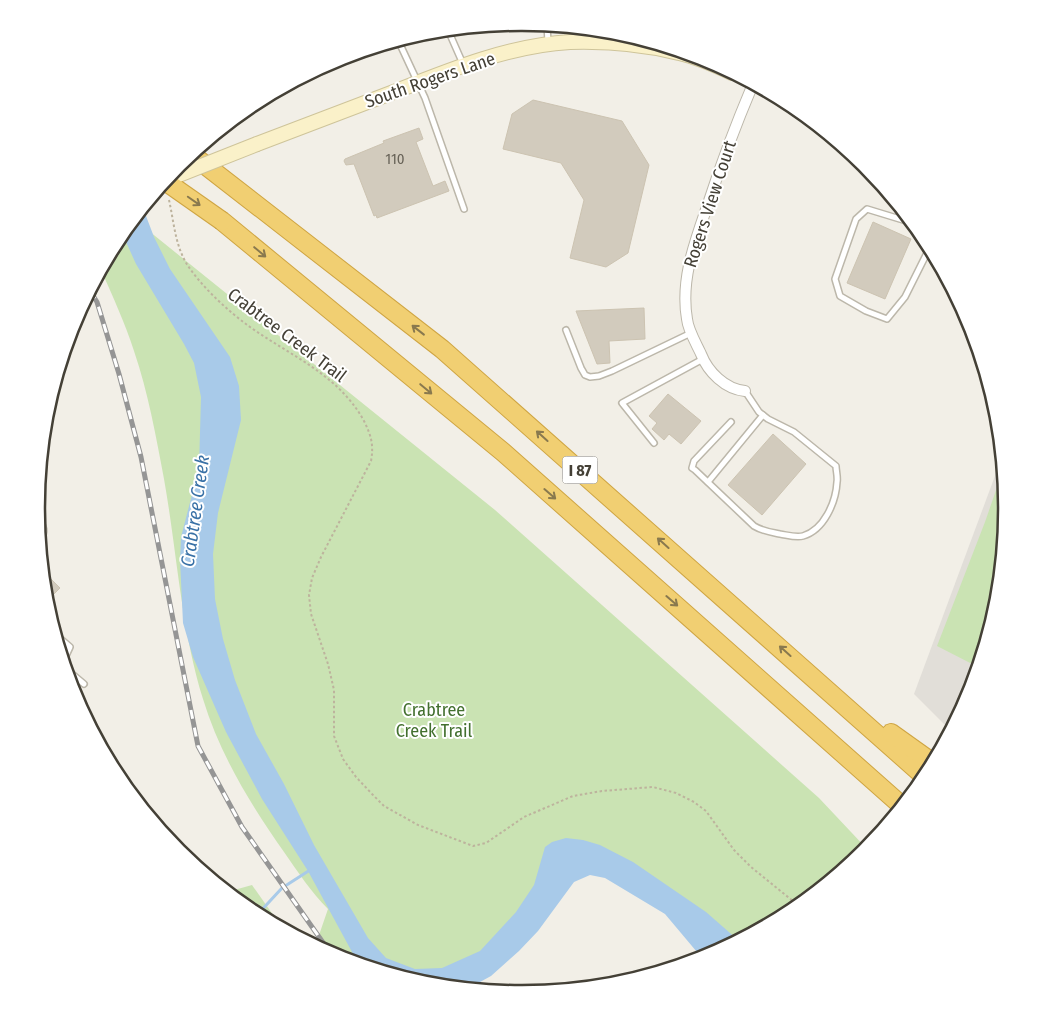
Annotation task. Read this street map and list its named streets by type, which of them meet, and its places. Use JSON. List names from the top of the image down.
{
  "streets": {
    "highway": ["I 87"],
    "street": ["South Rogers Lane", "Rogers View Court"],
    "path": ["Crabtree Creek Trail"]
  },
  "water": ["Crabtree Creek"],
  "parks": ["Crabtree Creek Trail"],
  "house_numbers": ["110"]
}
